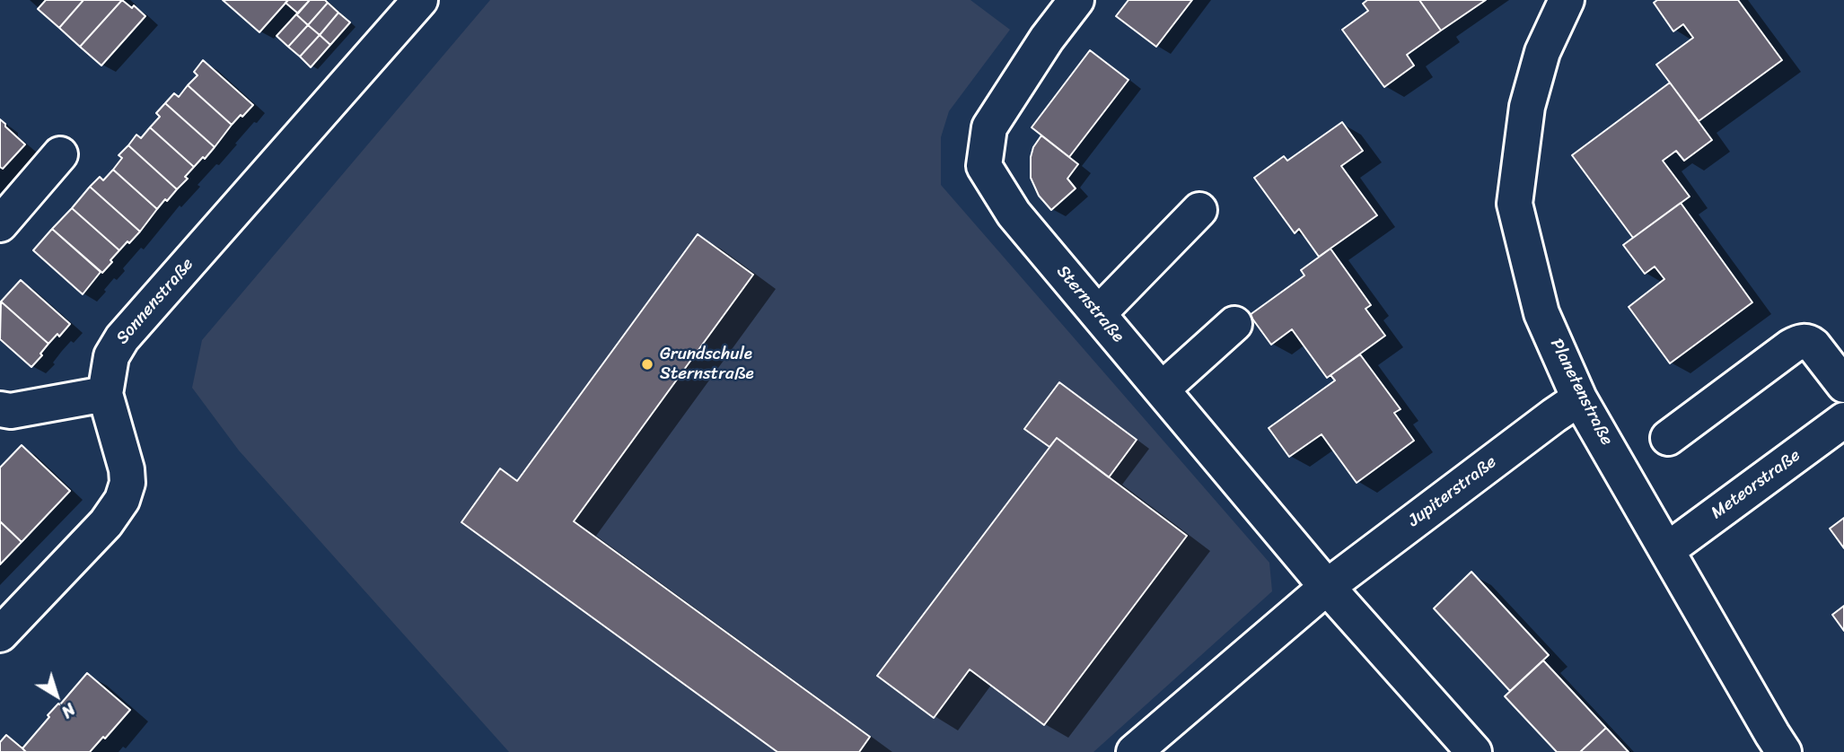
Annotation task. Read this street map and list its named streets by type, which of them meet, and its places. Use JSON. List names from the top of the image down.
{
  "streets": {
    "street": [
      "Sonnenstraße",
      "Sternstraße",
      "Planetenstraße",
      "Meteorstraße",
      "Jupiterstraße"
    ]
  },
  "crossings": [
    ["Sternstraße", "Jupiterstraße"],
    ["Planetenstraße", "Meteorstraße"],
    ["Planetenstraße", "Jupiterstraße"]
  ],
  "places": ["Grundschule Sternstraße"],
  "north": "bottom right"
}
